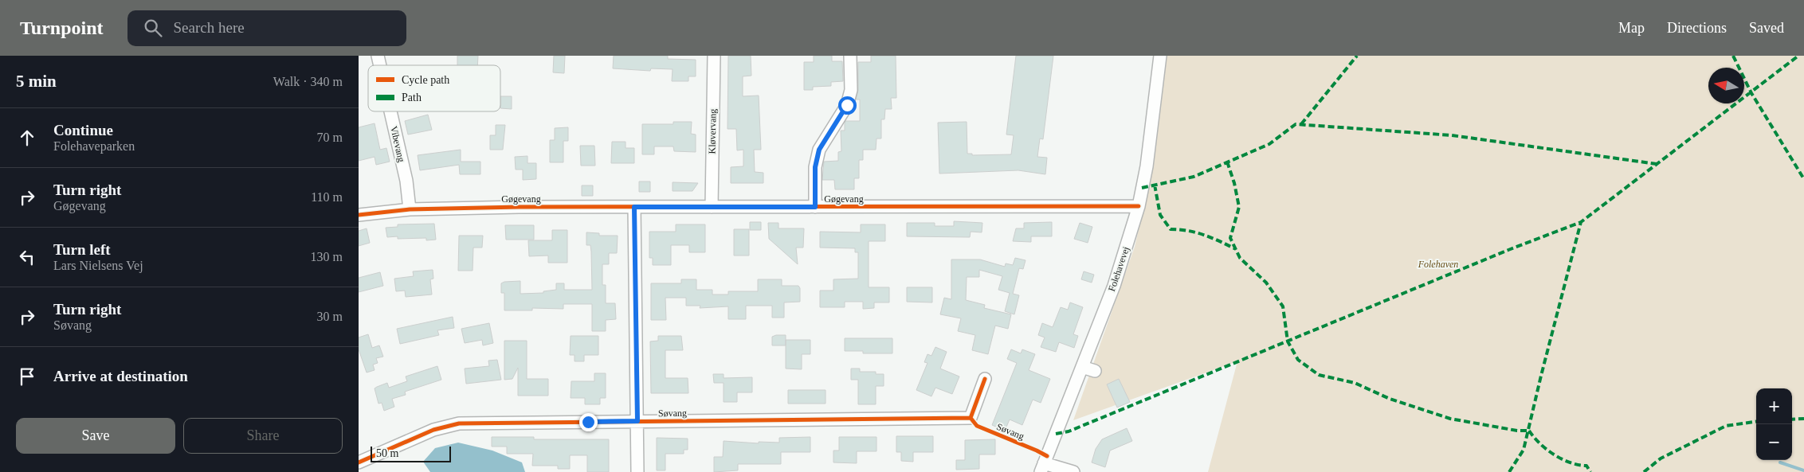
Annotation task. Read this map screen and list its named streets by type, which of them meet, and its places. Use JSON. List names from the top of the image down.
{
  "streets": {
    "street": [
      "Kløvervang",
      "Vibevang",
      "Gøgevang",
      "Folehavevej",
      "Søvang"
    ]
  },
  "crossings": [
    ["Kløvervang", "Gøgevang"],
    ["Vibevang", "Gøgevang"],
    ["Gøgevang", "Folehavevej"]
  ],
  "parks": ["Folehaven"],
  "legend": ["Cycle path", "Path"],
  "scale_bar": "50 m",
  "north": "left",
  "page": {
    "header": "Turnpoint",
    "search": "Search here",
    "nav": ["Map", "Directions", "Saved"],
    "heading": ["5 min", "Walk · 340 m"],
    "list": [
      ["Continue", "Folehaveparken", "70 m"],
      ["Turn right", "Gøgevang", "110 m"],
      ["Turn left", "Lars Nielsens Vej", "130 m"],
      ["Turn right", "Søvang", "30 m"],
      "Arrive at destination"
    ],
    "map_buttons": ["+", "−"],
    "buttons": ["Save", "Share"],
    "scale": "50 m"
  }
}
